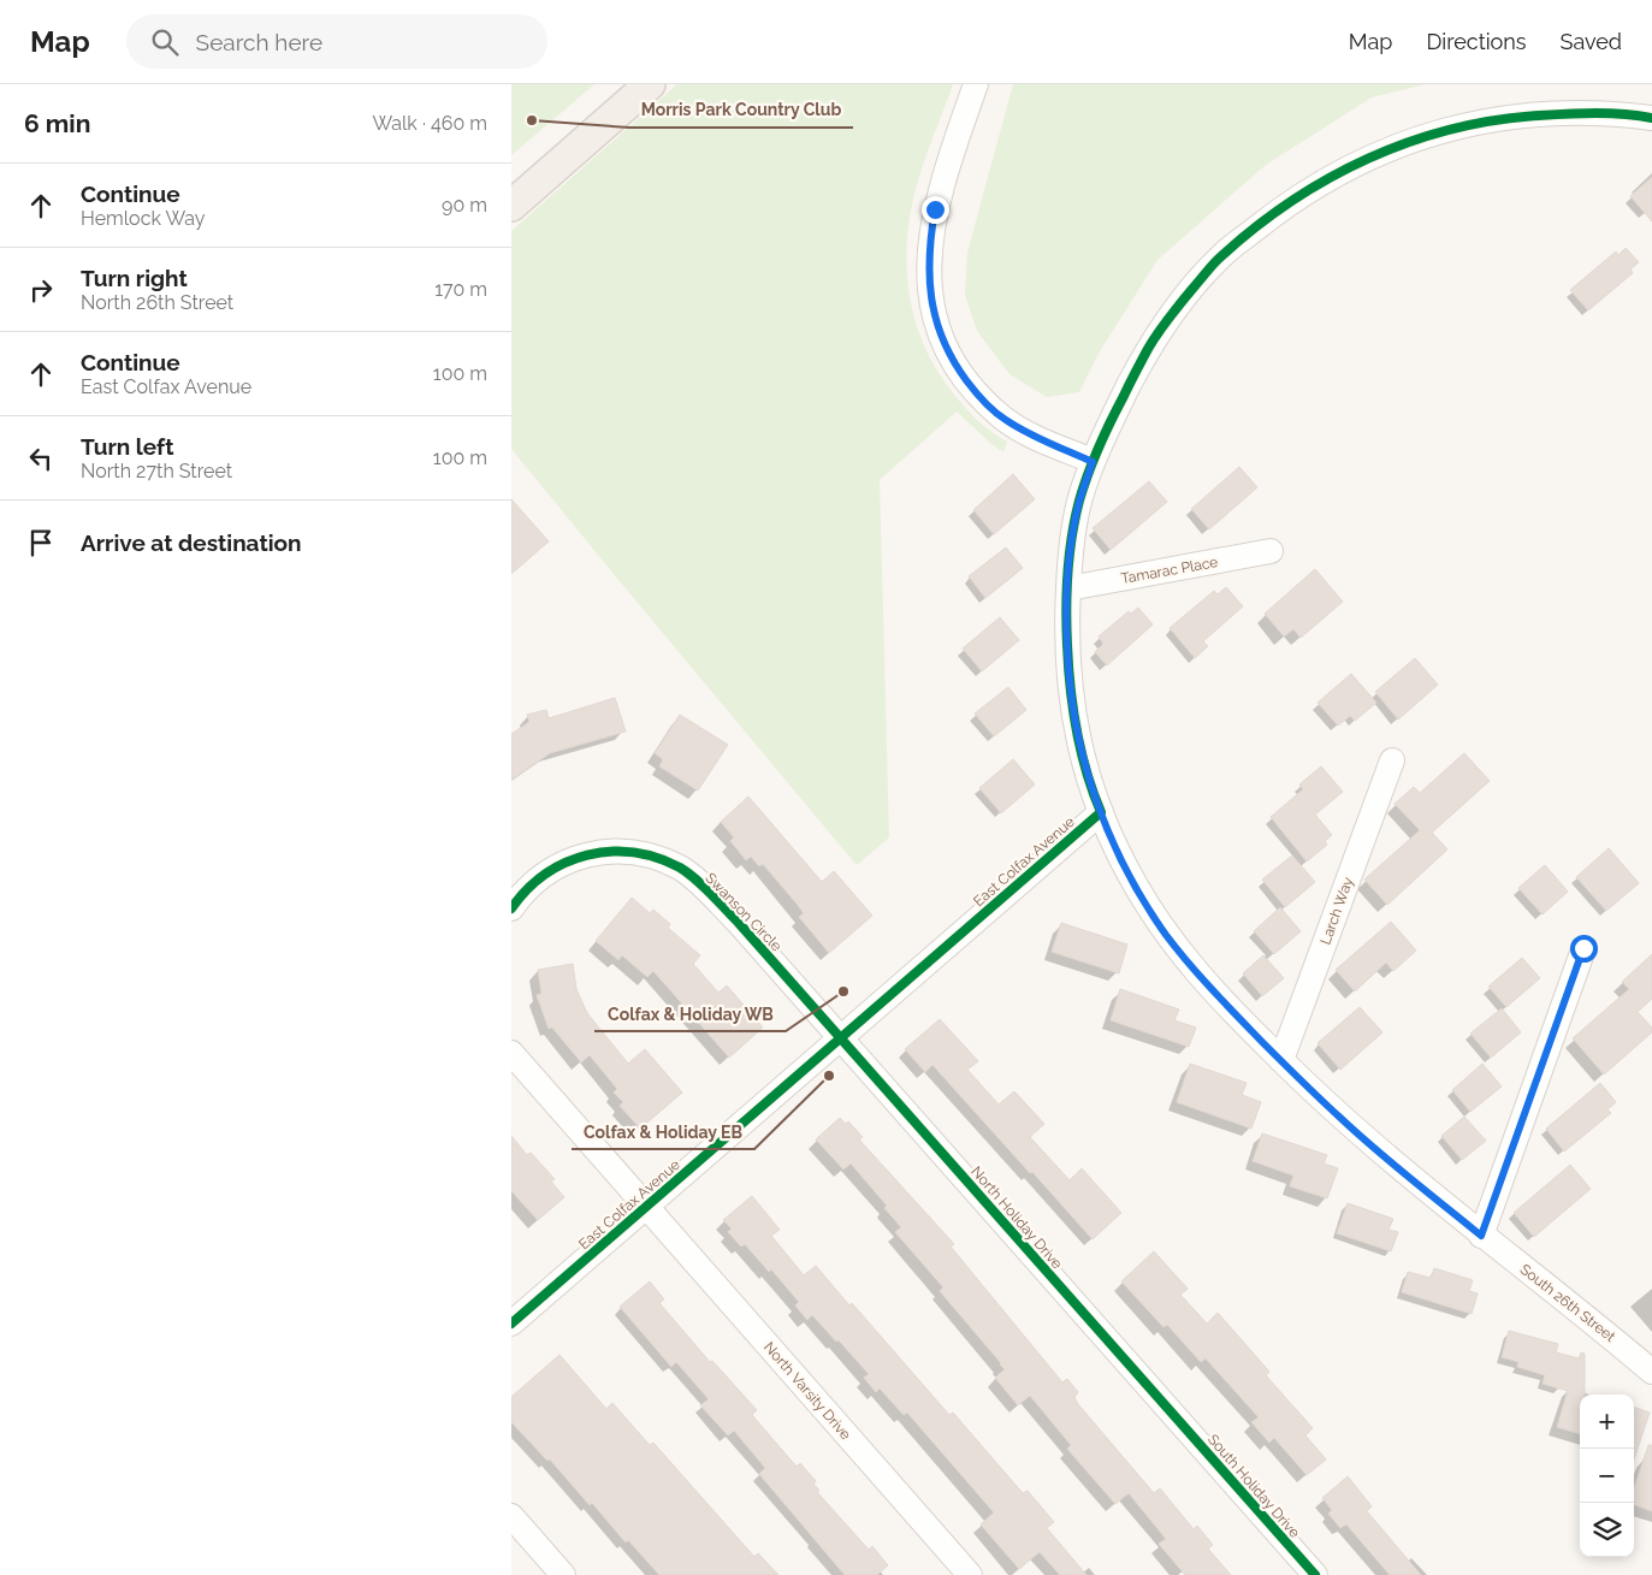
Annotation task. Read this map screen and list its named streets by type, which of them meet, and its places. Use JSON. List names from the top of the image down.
{
  "streets": {
    "street": [
      "Tamarac Place",
      "East Colfax Avenue",
      "Larch Way",
      "Swanson Circle",
      "North Holiday Drive",
      "South 26th Street",
      "North Varsity Drive",
      "South Holiday Drive"
    ]
  },
  "crossings": [
    ["East Colfax Avenue", "Swanson Circle"],
    ["East Colfax Avenue", "North Holiday Drive"],
    ["East Colfax Avenue", "South 26th Street"],
    ["East Colfax Avenue", "North Varsity Drive"],
    ["Larch Way", "South 26th Street"],
    ["Swanson Circle", "North Holiday Drive"],
    ["North Holiday Drive", "South Holiday Drive"]
  ],
  "places": ["Morris Park Country Club", "Colfax & Holiday WB", "Colfax & Holiday EB"],
  "page": {
    "header": "Map",
    "search": "Search here",
    "nav": ["Map", "Directions", "Saved"],
    "heading": ["6 min", "Walk · 460 m"],
    "list": [
      ["Continue", "Hemlock Way", "90 m"],
      ["Turn right", "North 26th Street", "170 m"],
      ["Continue", "East Colfax Avenue", "100 m"],
      ["Turn left", "North 27th Street", "100 m"],
      "Arrive at destination"
    ],
    "map_buttons": ["+", "−"]
  }
}
